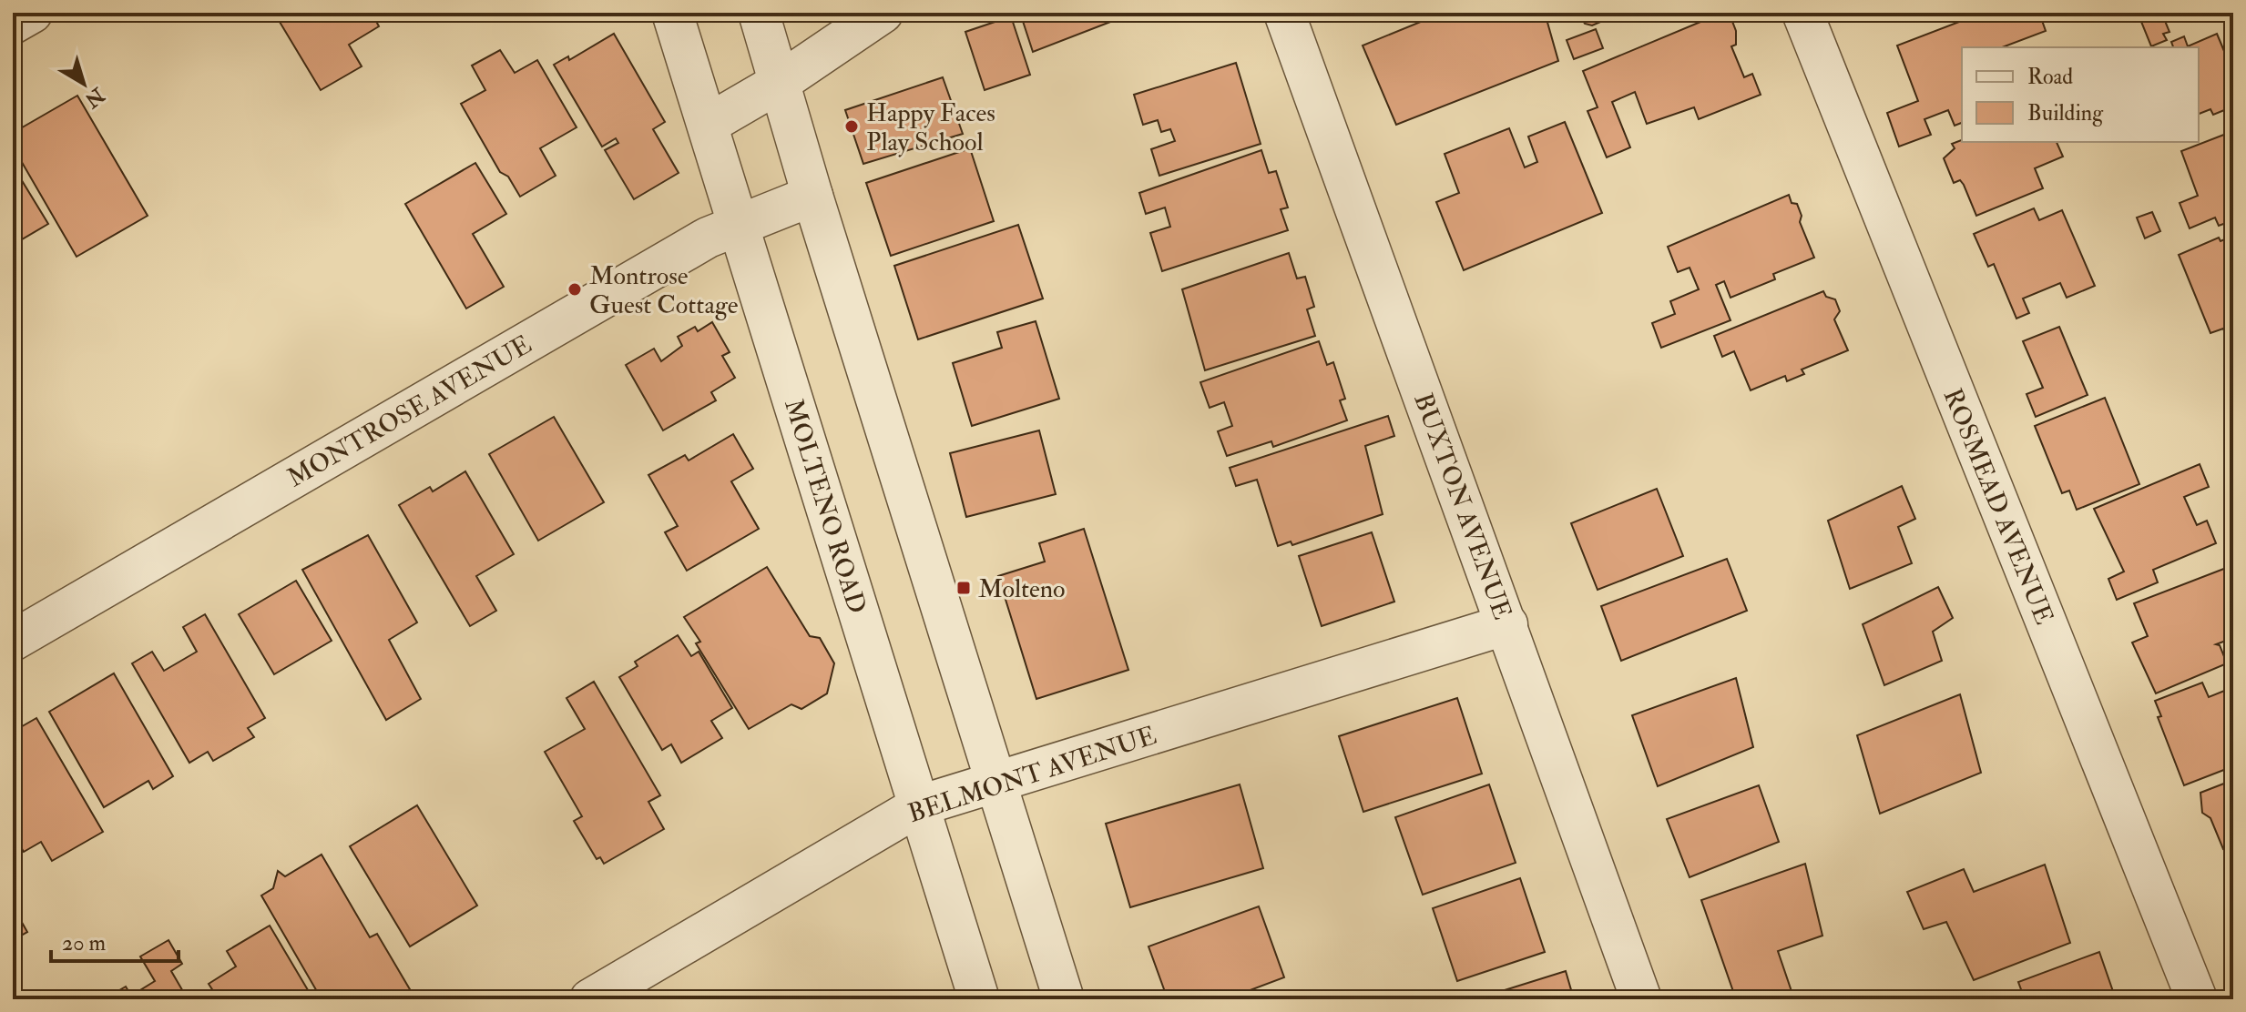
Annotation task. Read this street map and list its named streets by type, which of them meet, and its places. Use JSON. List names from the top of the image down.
{
  "streets": {
    "street": [
      "MONTROSE AVENUE",
      "MOLTENO ROAD",
      "BUXTON AVENUE",
      "ROSMEAD AVENUE",
      "BELMONT AVENUE"
    ]
  },
  "crossings": [
    ["MONTROSE AVENUE", "MOLTENO ROAD"],
    ["MOLTENO ROAD", "BELMONT AVENUE"],
    ["BUXTON AVENUE", "BELMONT AVENUE"]
  ],
  "places": {
    "other": ["Happy Faces Play School", "Montrose Guest Cottage"],
    "transit": ["Molteno"]
  },
  "legend": ["Road", "Building"],
  "scale_bar": "20 m",
  "north": "bottom right"
}
